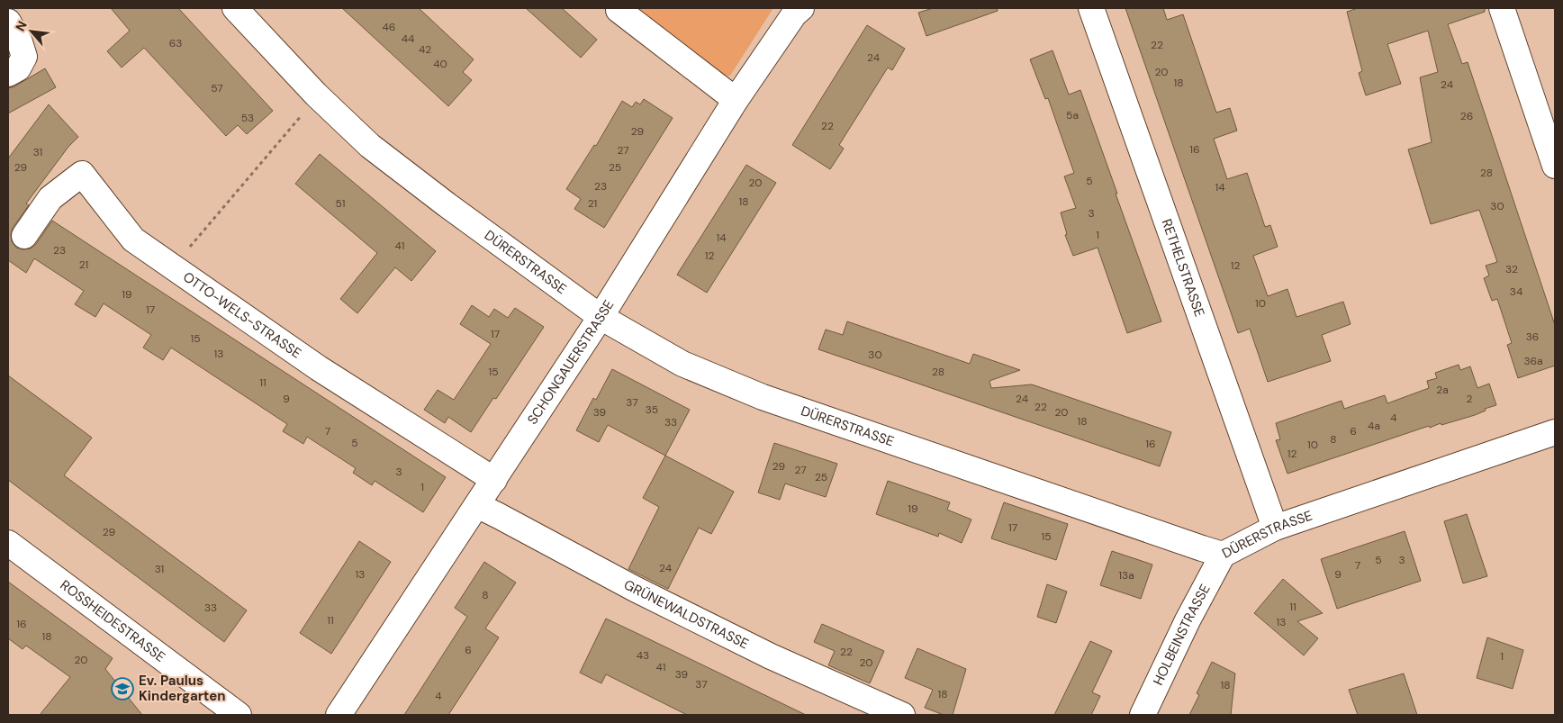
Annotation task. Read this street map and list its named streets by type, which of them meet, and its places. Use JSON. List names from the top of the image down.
{
  "streets": {
    "street": [
      "DÜRERSTRASSE",
      "RETHELSTRASSE",
      "OTTO-WELS-STRASSE",
      "SCHONGAUERSTRASSE",
      "GRÜNEWALDSTRASSE",
      "ROSSHEIDESTRASSE",
      "HOLBEINSTRASSE"
    ]
  },
  "crossings": [
    ["DÜRERSTRASSE", "RETHELSTRASSE"],
    ["DÜRERSTRASSE", "SCHONGAUERSTRASSE"],
    ["DÜRERSTRASSE", "HOLBEINSTRASSE"],
    ["OTTO-WELS-STRASSE", "SCHONGAUERSTRASSE"],
    ["SCHONGAUERSTRASSE", "GRÜNEWALDSTRASSE"]
  ],
  "places": {
    "school or university": ["Ev. Paulus Kindergarten"]
  },
  "house_numbers": [
    "46",
    "44",
    "63",
    "22",
    "42",
    "24",
    "40",
    "20",
    "18",
    "24",
    "57",
    "5a",
    "26",
    "53",
    "22",
    "29",
    "16",
    "27",
    "31",
    "29",
    "25",
    "28",
    "5",
    "20",
    "23",
    "14",
    "18",
    "51",
    "21",
    "30",
    "3",
    "1",
    "14",
    "41",
    "23",
    "12",
    "21",
    "12",
    "32",
    "34",
    "19",
    "10",
    "17",
    "17",
    "36",
    "15",
    "13",
    "30",
    "36a",
    "15",
    "28",
    "11",
    "2a",
    "9",
    "24",
    "2",
    "37",
    "22",
    "35",
    "39",
    "20",
    "4",
    "18",
    "33",
    "4a",
    "7",
    "6",
    "8",
    "5",
    "16",
    "10",
    "12",
    "29",
    "27",
    "3",
    "25",
    "1",
    "19",
    "17",
    "29",
    "15",
    "5",
    "3",
    "7",
    "24",
    "31",
    "13",
    "9",
    "13a",
    "8",
    "11",
    "33",
    "11",
    "13",
    "16",
    "18",
    "6",
    "22",
    "43",
    "1",
    "20",
    "20",
    "41",
    "39",
    "37",
    "18",
    "18",
    "4"
  ],
  "north": "top left"
}
